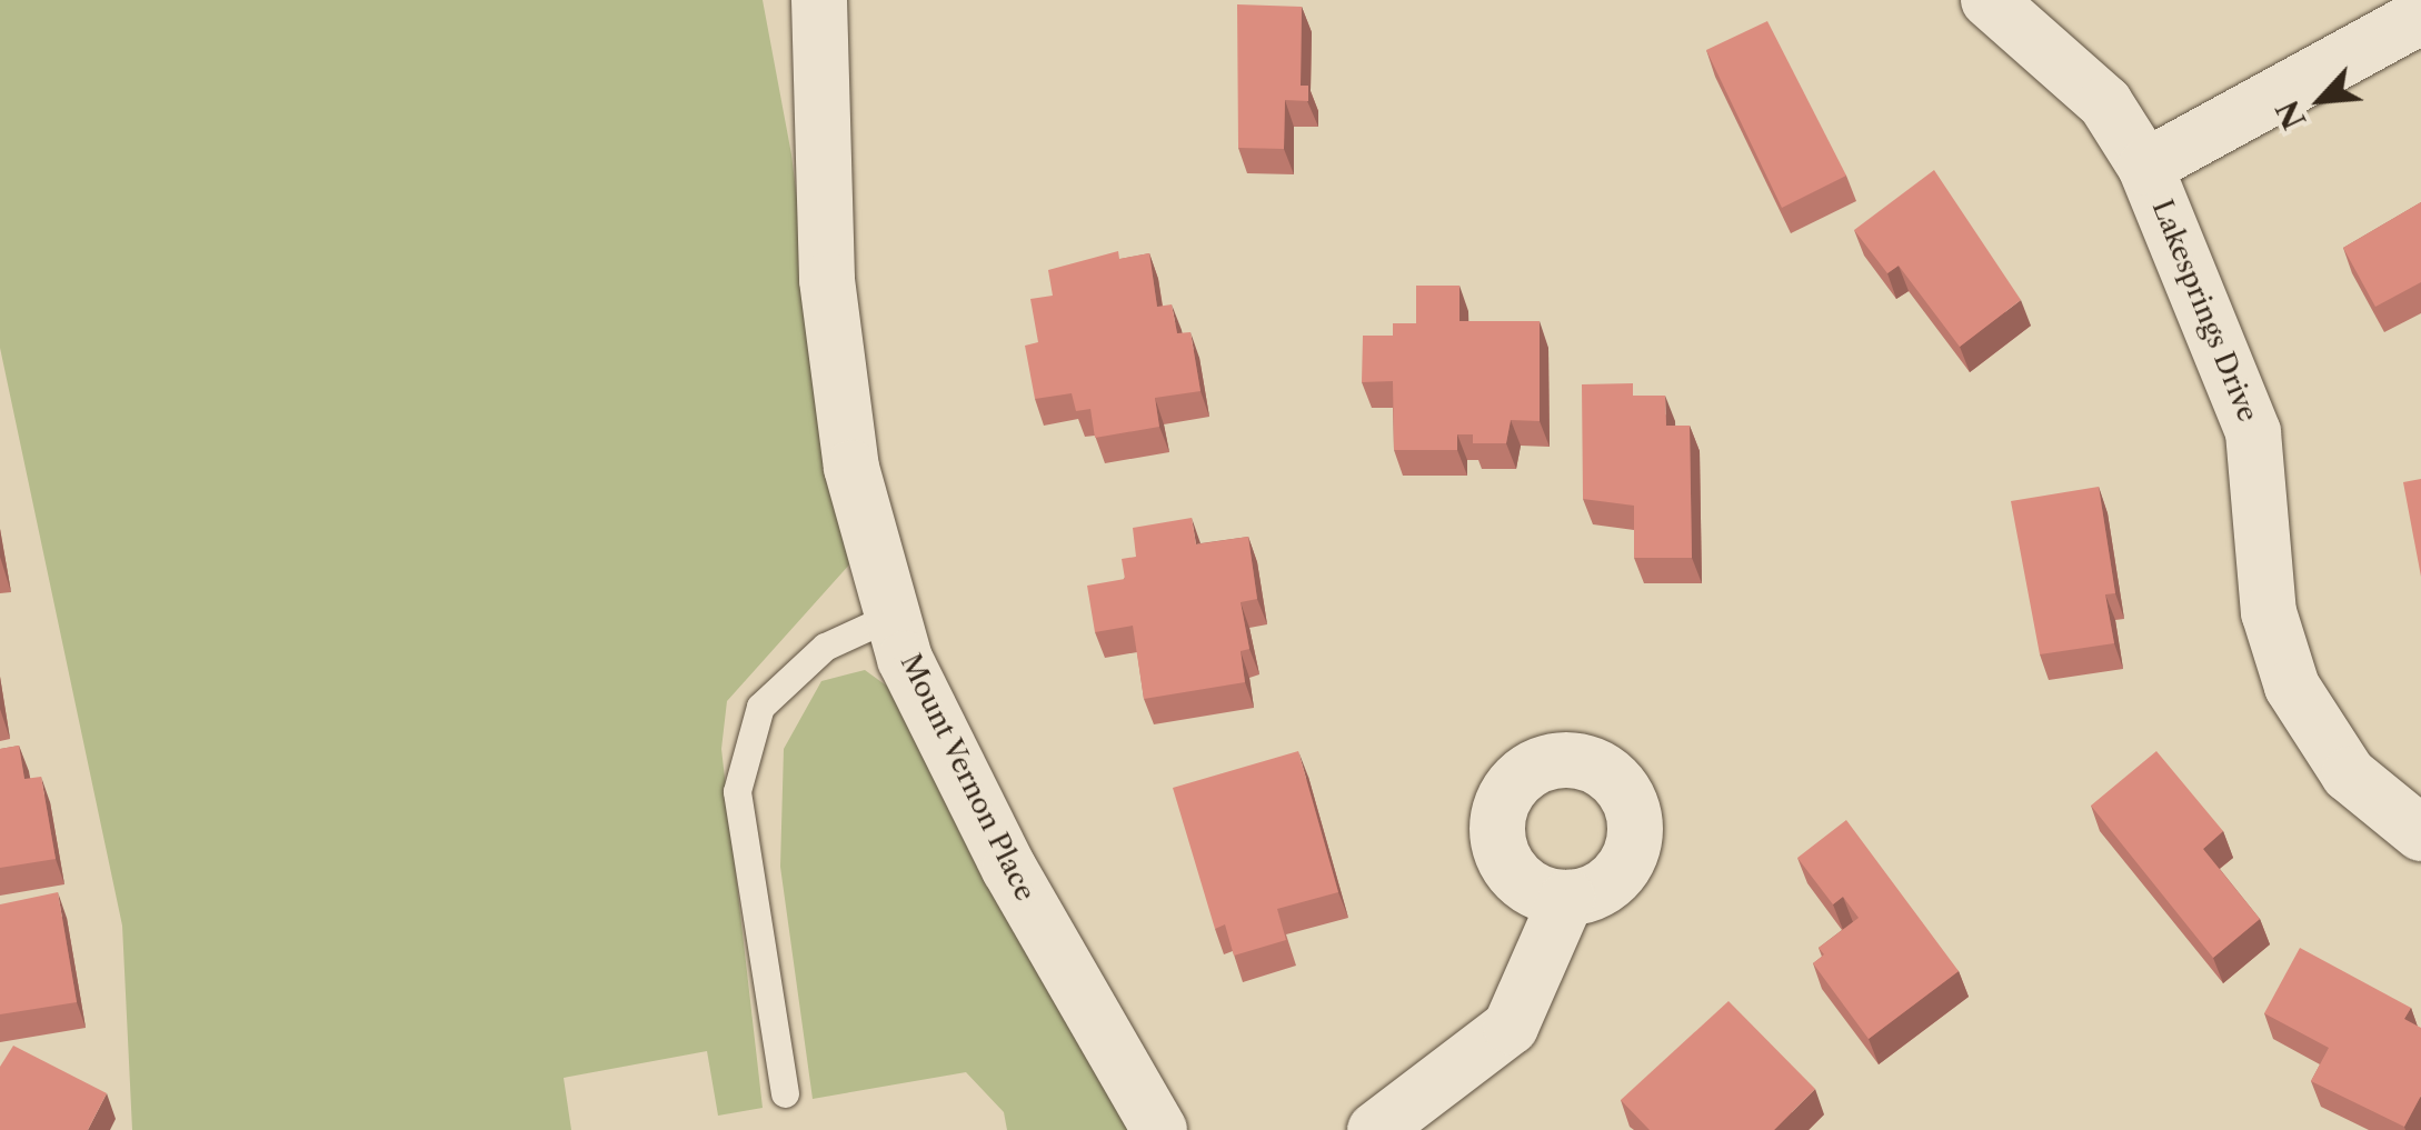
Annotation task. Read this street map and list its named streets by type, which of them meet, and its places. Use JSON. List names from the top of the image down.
{
  "streets": {
    "street": ["Lakesprings Drive", "Mount Vernon Place"]
  },
  "north": "bottom left"
}
